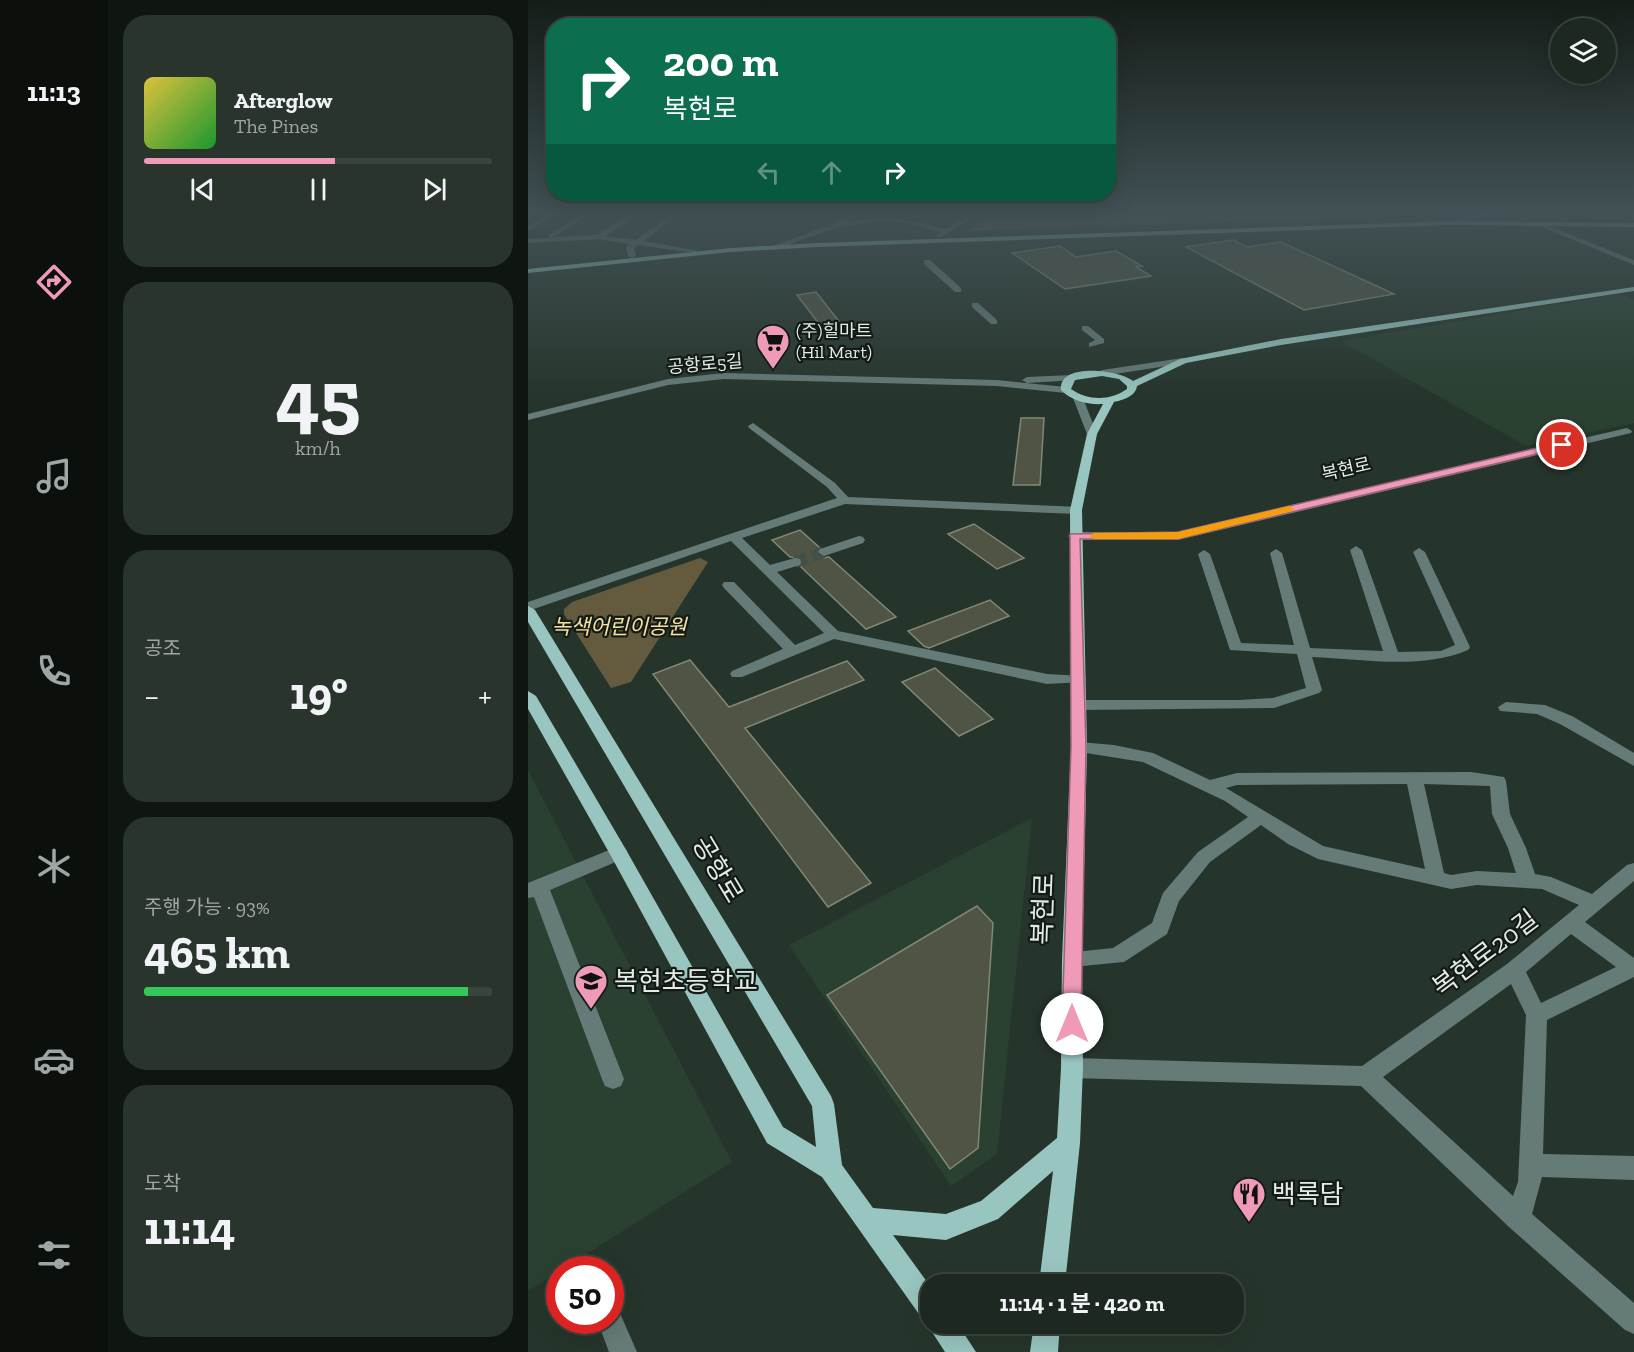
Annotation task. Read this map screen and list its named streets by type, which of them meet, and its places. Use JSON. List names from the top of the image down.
{
  "streets": {
    "main road": ["복현로", "공항로"],
    "street": ["공항로5길", "복현로20길"]
  },
  "parks": ["녹색어린이공원"],
  "places": {
    "supermarket": ["(주)힐마트 (Hil Mart)"],
    "school or university": ["복현초등학교"],
    "restaurant": ["백록담"]
  },
  "page": {
    "tabs": "11:13",
    "turn": ["200 m", "복현로"],
    "song": ["Afterglow", "The Pines"],
    "tile": [
      ["45", "km/h"],
      "공조",
      ["주행 가능 · 93%", "465 km"],
      ["도착", "11:14"]
    ],
    "heat": ["−", "19°", "+"],
    "limit": "50",
    "trip": "11:14 · 1 분 · 420 m"
  }
}
